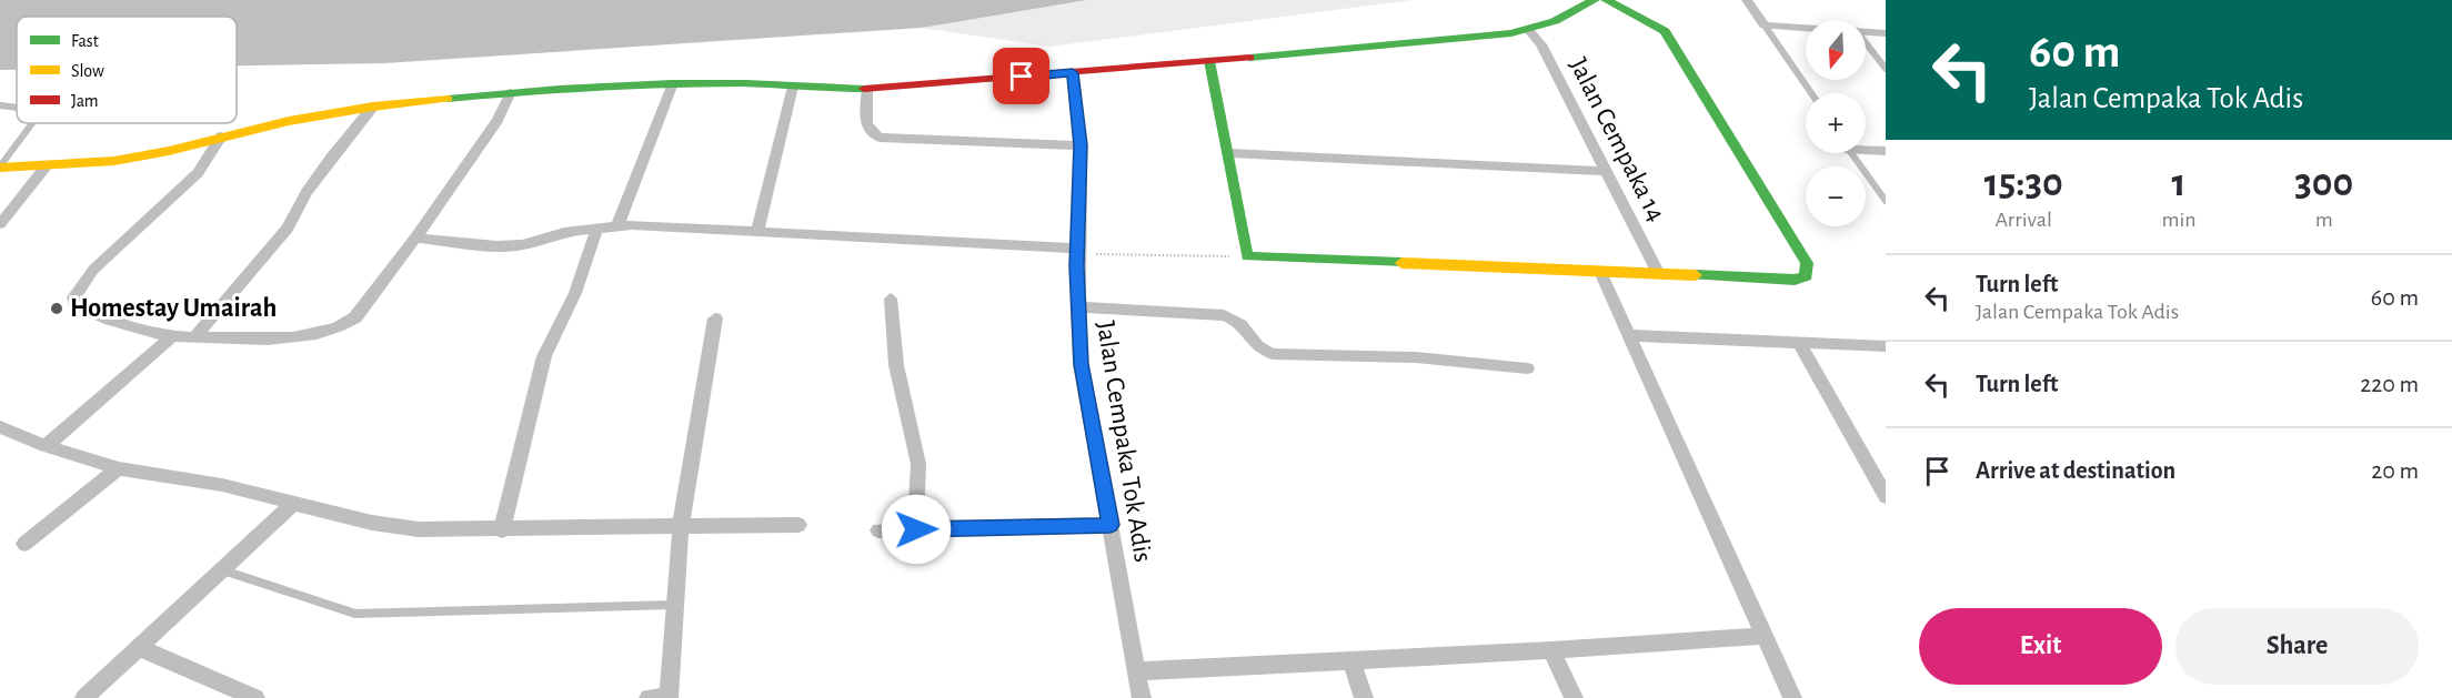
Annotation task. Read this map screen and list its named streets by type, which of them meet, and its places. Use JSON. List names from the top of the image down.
{
  "streets": {
    "street": ["Jalan Cempaka 14", "Jalan Cempaka Tok Adis"]
  },
  "places": ["Homestay Umairah"],
  "legend": ["Fast", "Slow", "Jam"],
  "north": "bottom",
  "page": {
    "turn": ["60 m", "Jalan Cempaka Tok Adis"],
    "map_buttons": ["+", "−"],
    "eta": [
      "15:30",
      "Arrival",
      "1",
      "min",
      "300",
      "m"
    ],
    "list": [
      {
        "name": "Turn left",
        "note": "Jalan Cempaka Tok Adis",
        "value": "60 m"
      },
      {
        "name": "Turn left",
        "value": "220 m"
      },
      {
        "name": "Arrive at destination",
        "value": "20 m"
      }
    ],
    "buttons": ["Exit", "Share"]
  }
}
